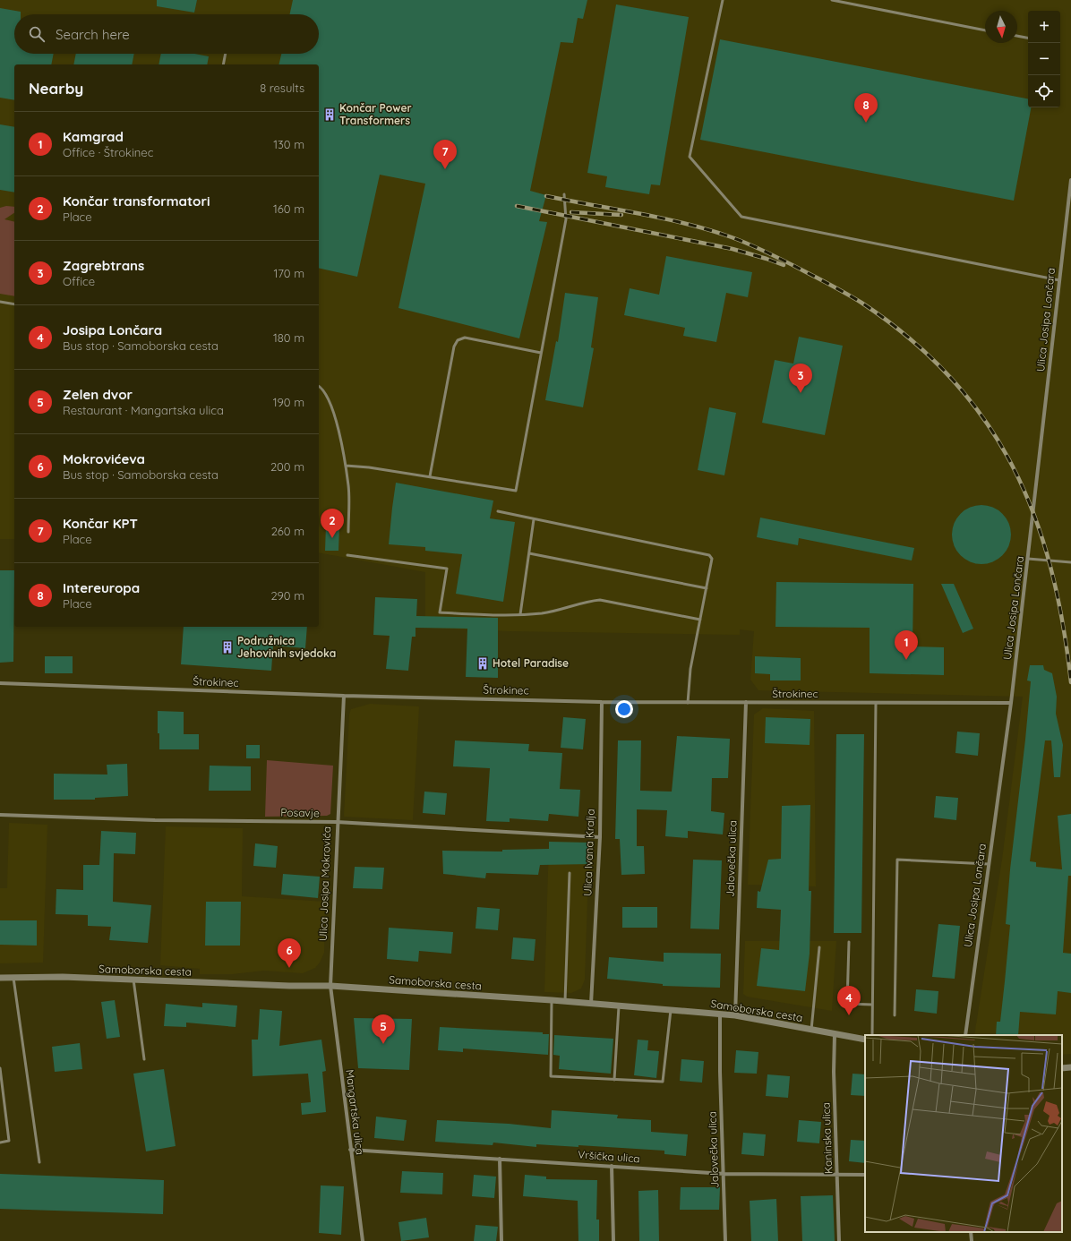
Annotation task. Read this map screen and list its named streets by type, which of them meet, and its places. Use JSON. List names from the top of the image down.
{
  "streets": {
    "street": [
      "Ulica Josipa Lončara",
      "Štrokinec",
      "Posavje",
      "Ulica Ivana Kralja",
      "Jalovečka ulica",
      "Ulica Josipa Mokrovića",
      "Samoborska cesta",
      "Mangartska ulica",
      "Kaninska ulica",
      "Vršička ulica"
    ]
  },
  "crossings": [
    ["Ulica Josipa Lončara", "Štrokinec"],
    ["Štrokinec", "Ulica Ivana Kralja"],
    ["Štrokinec", "Jalovečka ulica"],
    ["Štrokinec", "Ulica Josipa Mokrovića"],
    ["Posavje", "Ulica Ivana Kralja"],
    ["Posavje", "Ulica Josipa Mokrovića"],
    ["Ulica Ivana Kralja", "Samoborska cesta"],
    ["Jalovečka ulica", "Samoborska cesta"],
    ["Jalovečka ulica", "Vršička ulica"],
    ["Ulica Josipa Mokrovića", "Samoborska cesta"],
    ["Ulica Josipa Mokrovića", "Mangartska ulica"],
    ["Samoborska cesta", "Mangartska ulica"],
    ["Samoborska cesta", "Kaninska ulica"],
    ["Mangartska ulica", "Vršička ulica"],
    ["Kaninska ulica", "Vršička ulica"]
  ],
  "places": {
    "building": ["Končar Power Transformers", "Podružnica Jehovinih svjedoka", "Hotel Paradise"]
  },
  "north": "bottom",
  "page": {
    "map_buttons": ["+", "−"],
    "search": "Search here",
    "heading": ["Nearby", "8 results"],
    "pins": [
      "8",
      "7",
      "3",
      "2",
      "1",
      "6",
      "4",
      "5"
    ],
    "list": [
      {
        "mark": "1",
        "name": "Kamgrad",
        "note": "Office · Štrokinec",
        "value": "130 m"
      },
      {
        "mark": "2",
        "name": "Končar transformatori",
        "note": "Place",
        "value": "160 m"
      },
      {
        "mark": "3",
        "name": "Zagrebtrans",
        "note": "Office",
        "value": "170 m"
      },
      {
        "mark": "4",
        "name": "Josipa Lončara",
        "note": "Bus stop · Samoborska cesta",
        "value": "180 m"
      },
      {
        "mark": "5",
        "name": "Zelen dvor",
        "note": "Restaurant · Mangartska ulica",
        "value": "190 m"
      },
      {
        "mark": "6",
        "name": "Mokrovićeva",
        "note": "Bus stop · Samoborska cesta",
        "value": "200 m"
      },
      {
        "mark": "7",
        "name": "Končar KPT",
        "note": "Place",
        "value": "260 m"
      },
      {
        "mark": "8",
        "name": "Intereuropa",
        "note": "Place",
        "value": "290 m"
      }
    ]
  }
}
